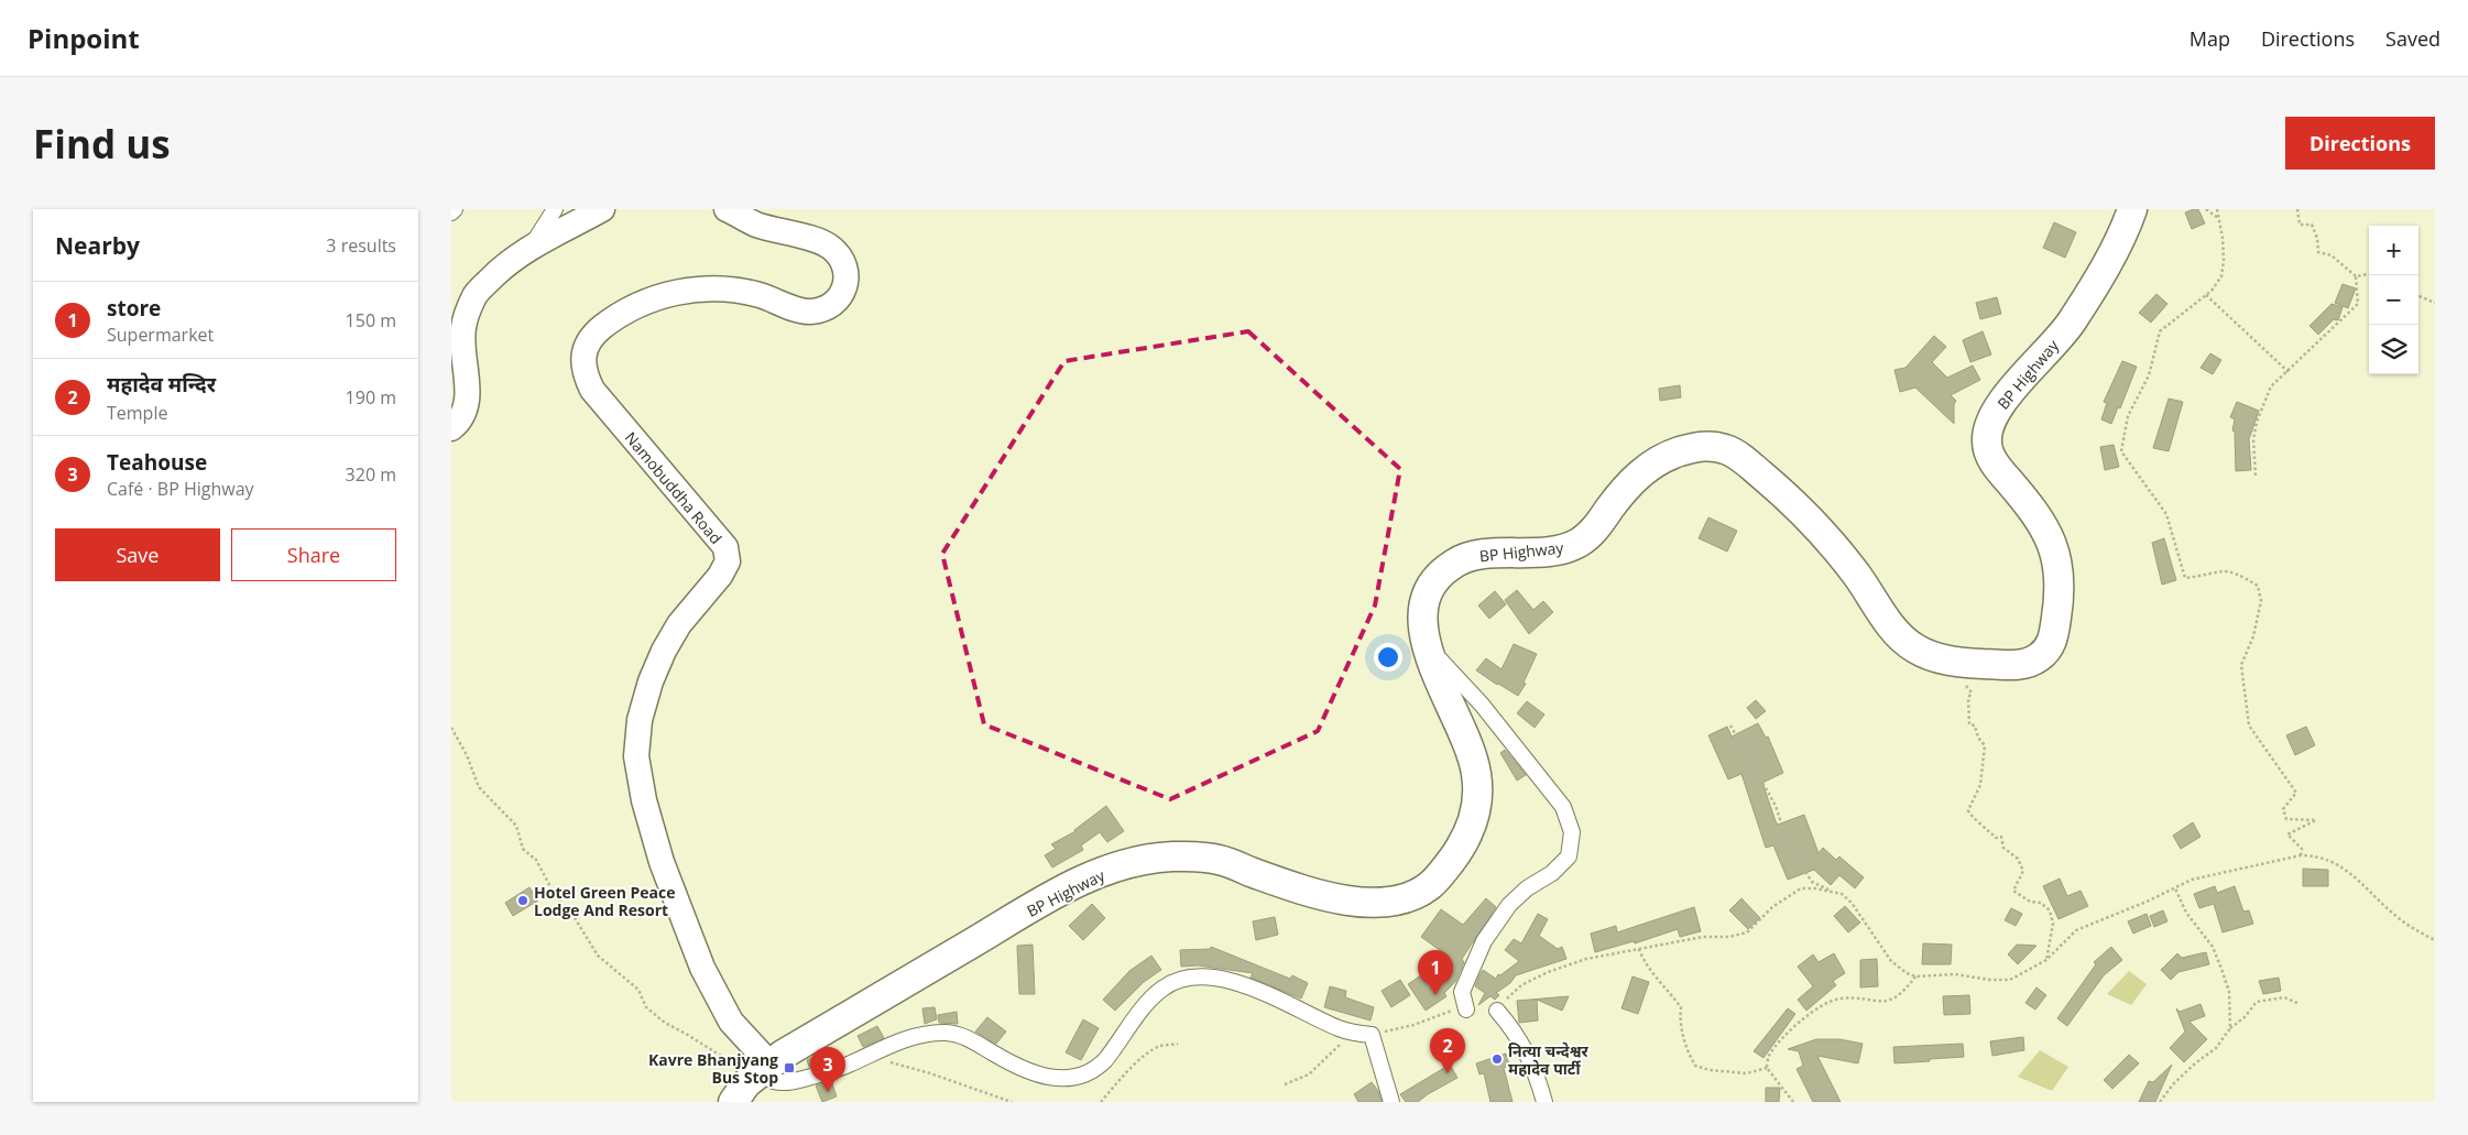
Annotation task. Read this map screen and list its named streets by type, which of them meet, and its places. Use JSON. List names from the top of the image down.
{
  "streets": {
    "highway": ["BP Highway"],
    "main road": ["Namobuddha Road"]
  },
  "crossings": [
    ["BP Highway", "Namobuddha Road"]
  ],
  "places": {
    "other": ["Hotel Green Peace Lodge And Resort", "नित्या चन्देश्वर महादेव पार्टी"],
    "transit": ["Kavre Bhanjyang Bus Stop"]
  },
  "page": {
    "header": "Pinpoint",
    "nav": ["Map", "Directions", "Saved"],
    "buttons": [
      "Directions",
      ["Save", "Share"]
    ],
    "title": "Find us",
    "heading": ["Nearby", "3 results"],
    "map_buttons": ["+", "−"],
    "list": [
      {
        "mark": "1",
        "name": "store",
        "note": "Supermarket",
        "value": "150 m"
      },
      {
        "mark": "2",
        "name": "महादेव मन्दिर",
        "note": "Temple",
        "value": "190 m"
      },
      {
        "mark": "3",
        "name": "Teahouse",
        "note": "Café · BP Highway",
        "value": "320 m"
      }
    ],
    "pins": ["1", "2", "3"]
  }
}
